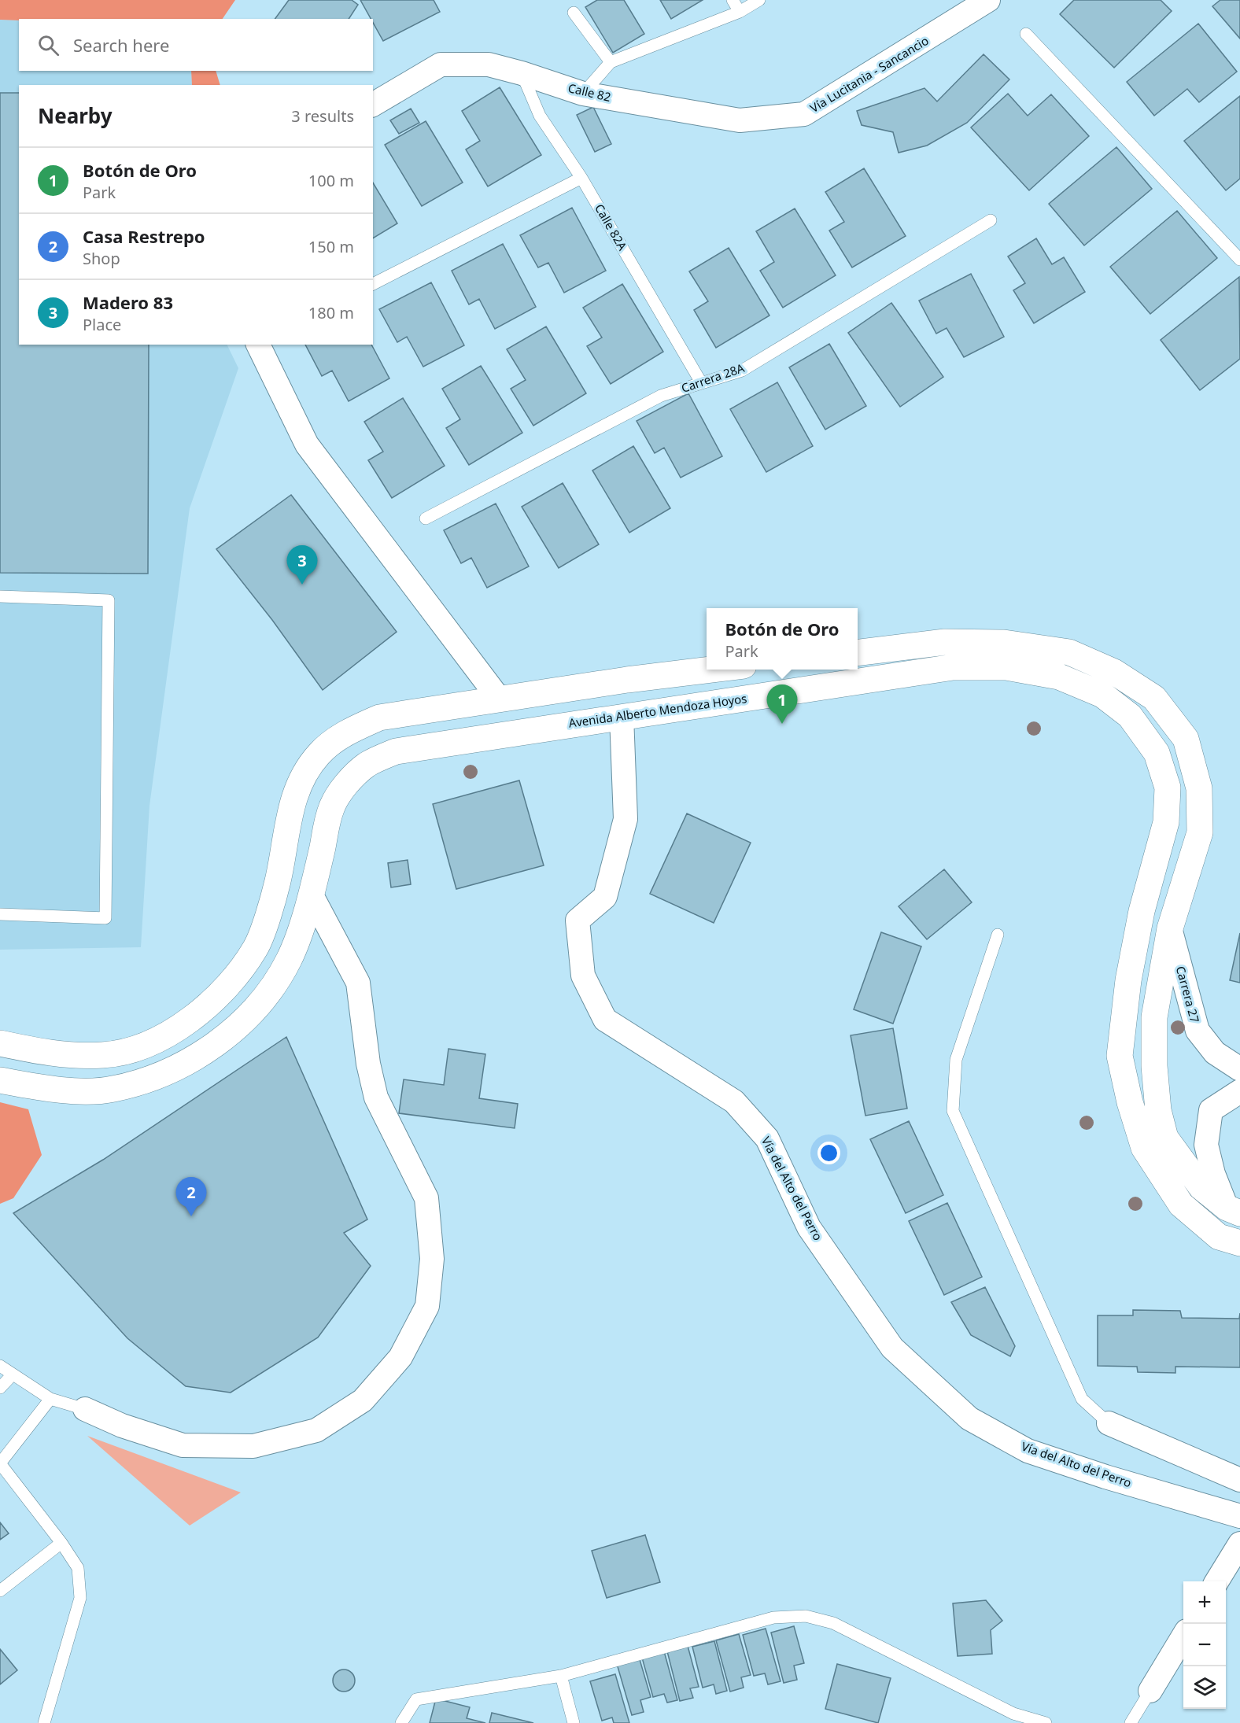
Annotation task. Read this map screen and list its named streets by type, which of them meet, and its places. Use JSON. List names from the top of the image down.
{
  "streets": {
    "main road": ["Avenida Alberto Mendoza Hoyos"],
    "street": [
      "Vía Lucitania - Sancancio",
      "Calle 82",
      "Carrera 27",
      "Vía del Alto del Perro"
    ],
    "lane": ["Calle 82A", "Carrera 28A"]
  },
  "crossings": [
    ["Vía Lucitania - Sancancio", "Calle 82"],
    ["Calle 82", "Calle 82A"],
    ["Calle 82A", "Carrera 28A"],
    ["Avenida Alberto Mendoza Hoyos", "Vía del Alto del Perro"]
  ],
  "page": {
    "search": "Search here",
    "heading": ["Nearby", "3 results"],
    "list": [
      {
        "mark": "1",
        "name": "Botón de Oro",
        "note": "Park",
        "value": "100 m"
      },
      {
        "mark": "2",
        "name": "Casa Restrepo",
        "note": "Shop",
        "value": "150 m"
      },
      {
        "mark": "3",
        "name": "Madero 83",
        "note": "Place",
        "value": "180 m"
      }
    ],
    "pins": ["3", "1", "2"],
    "popup": ["Botón de Oro", "Park"],
    "map_buttons": ["+", "−"]
  }
}
